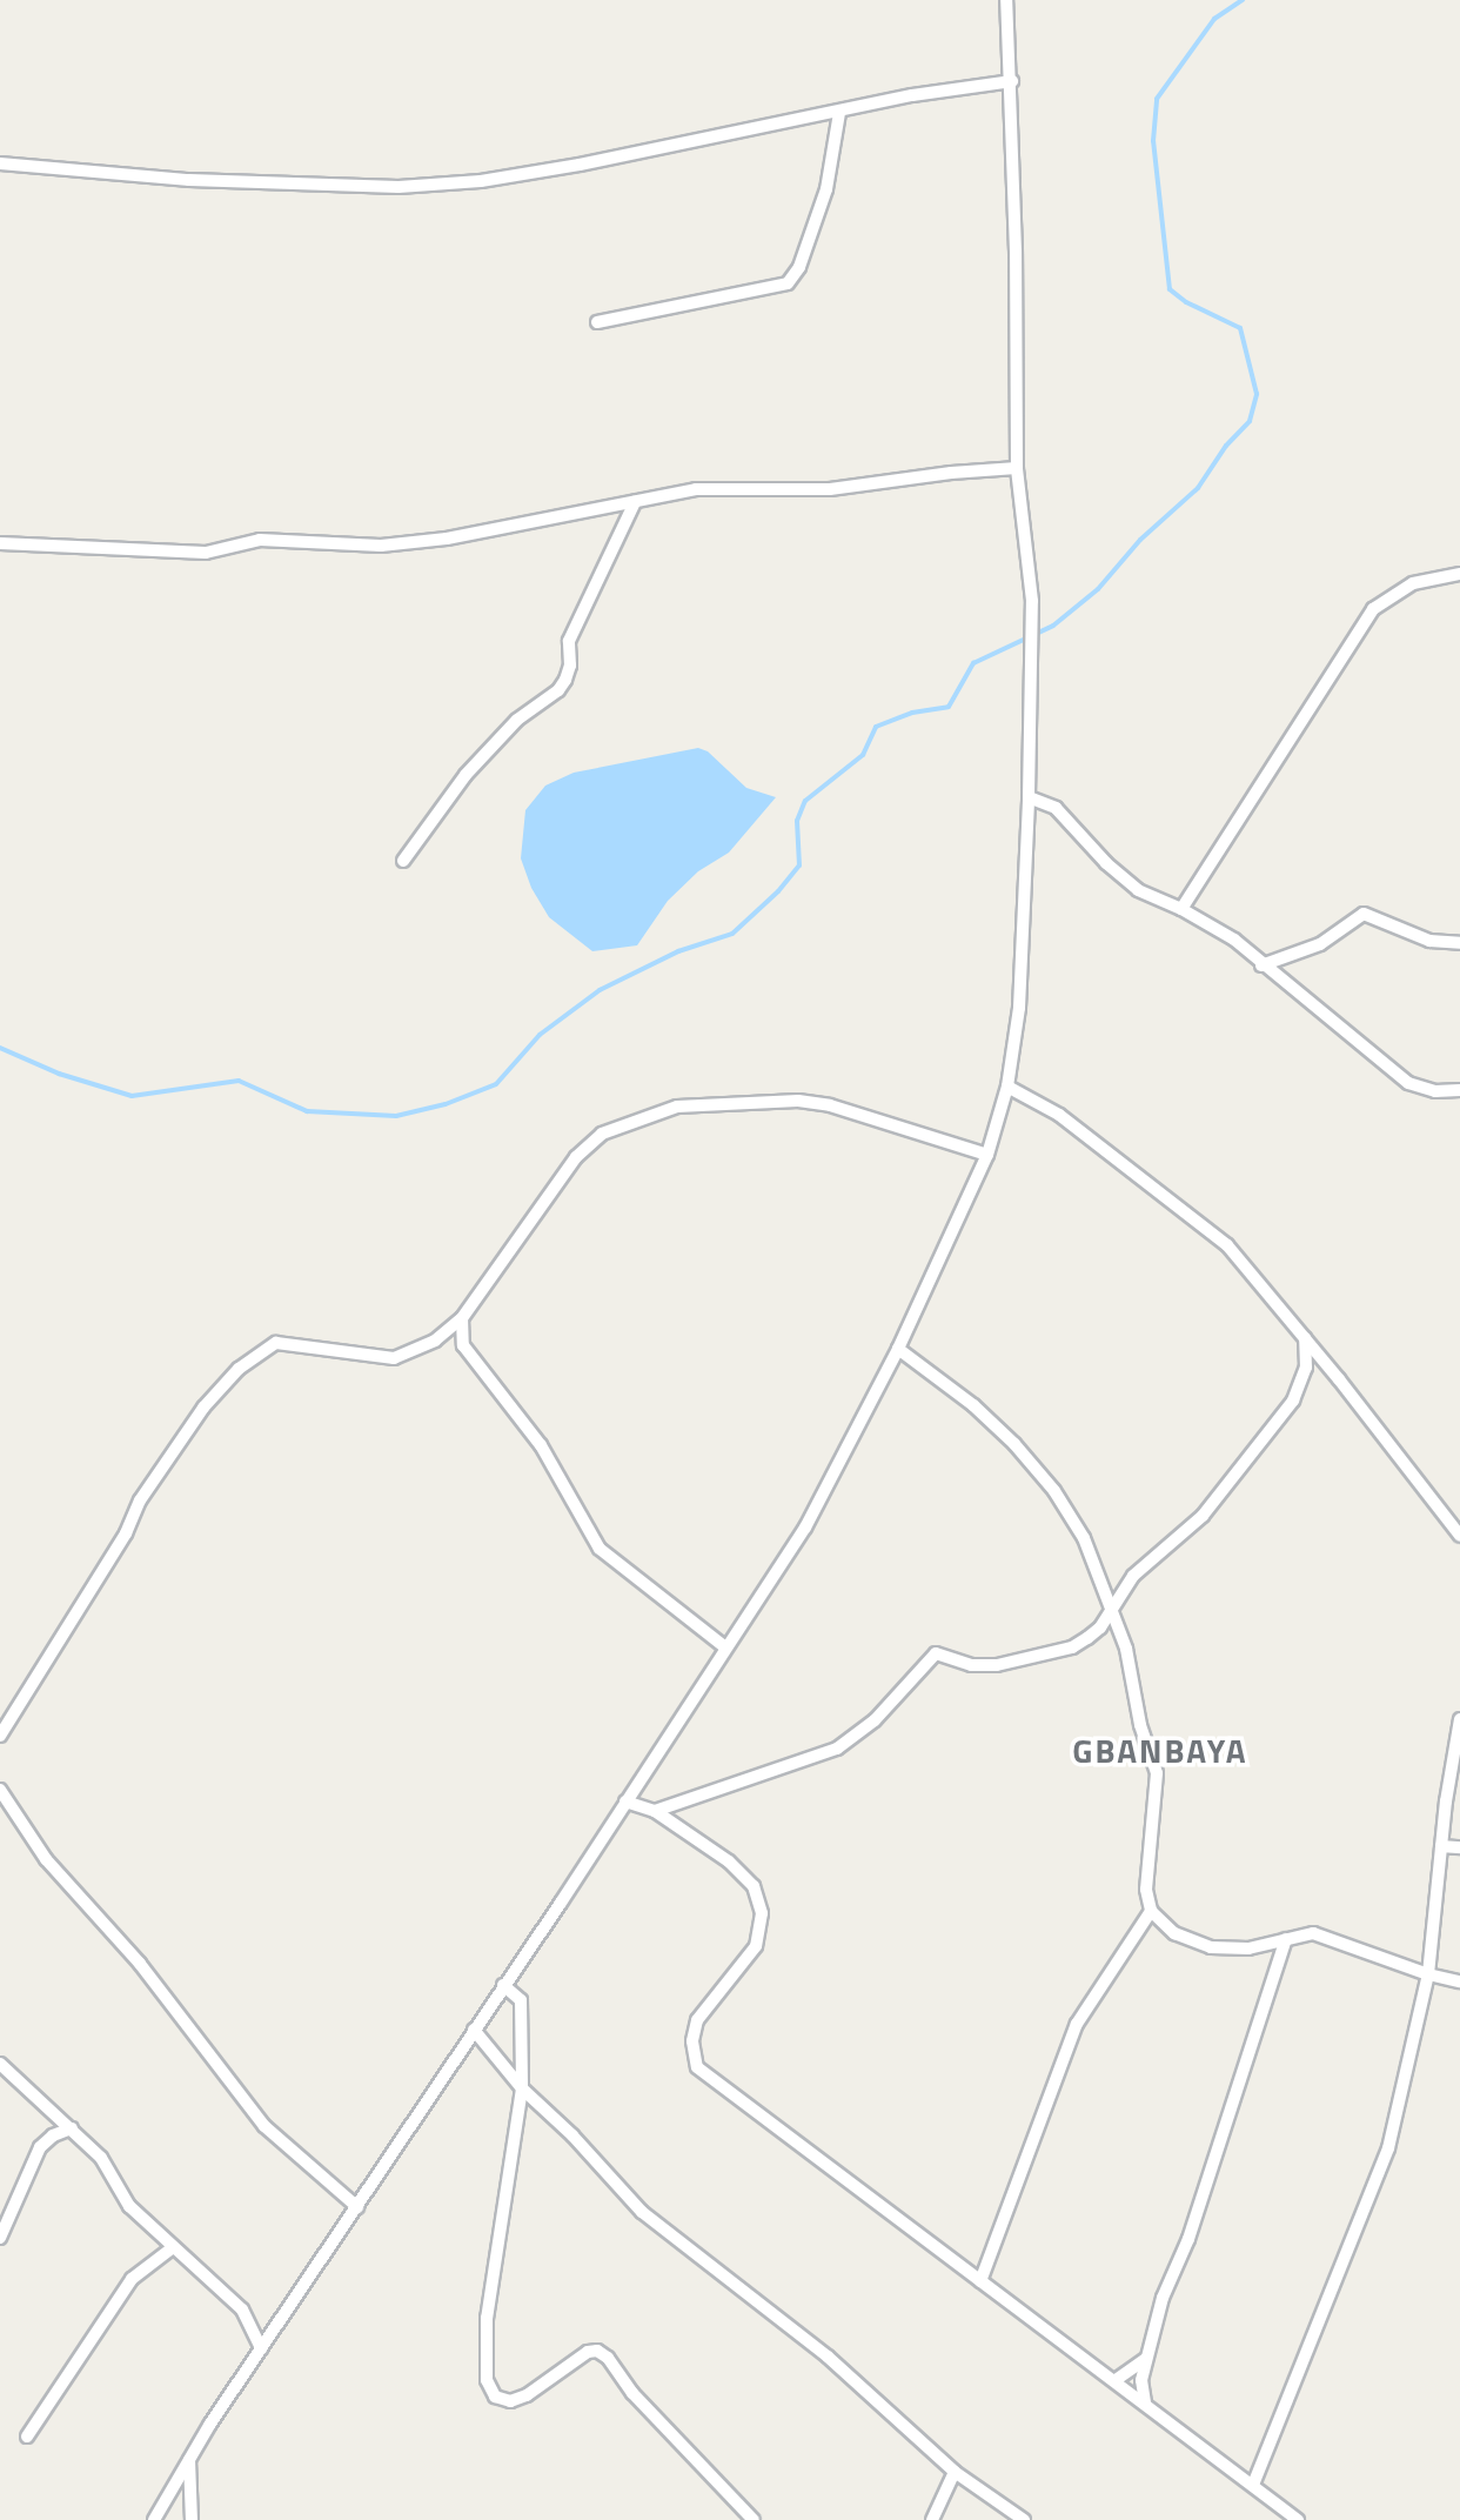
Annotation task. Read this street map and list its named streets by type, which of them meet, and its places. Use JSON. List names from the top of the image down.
{
  "districts": ["GBANBAYA"]
}
